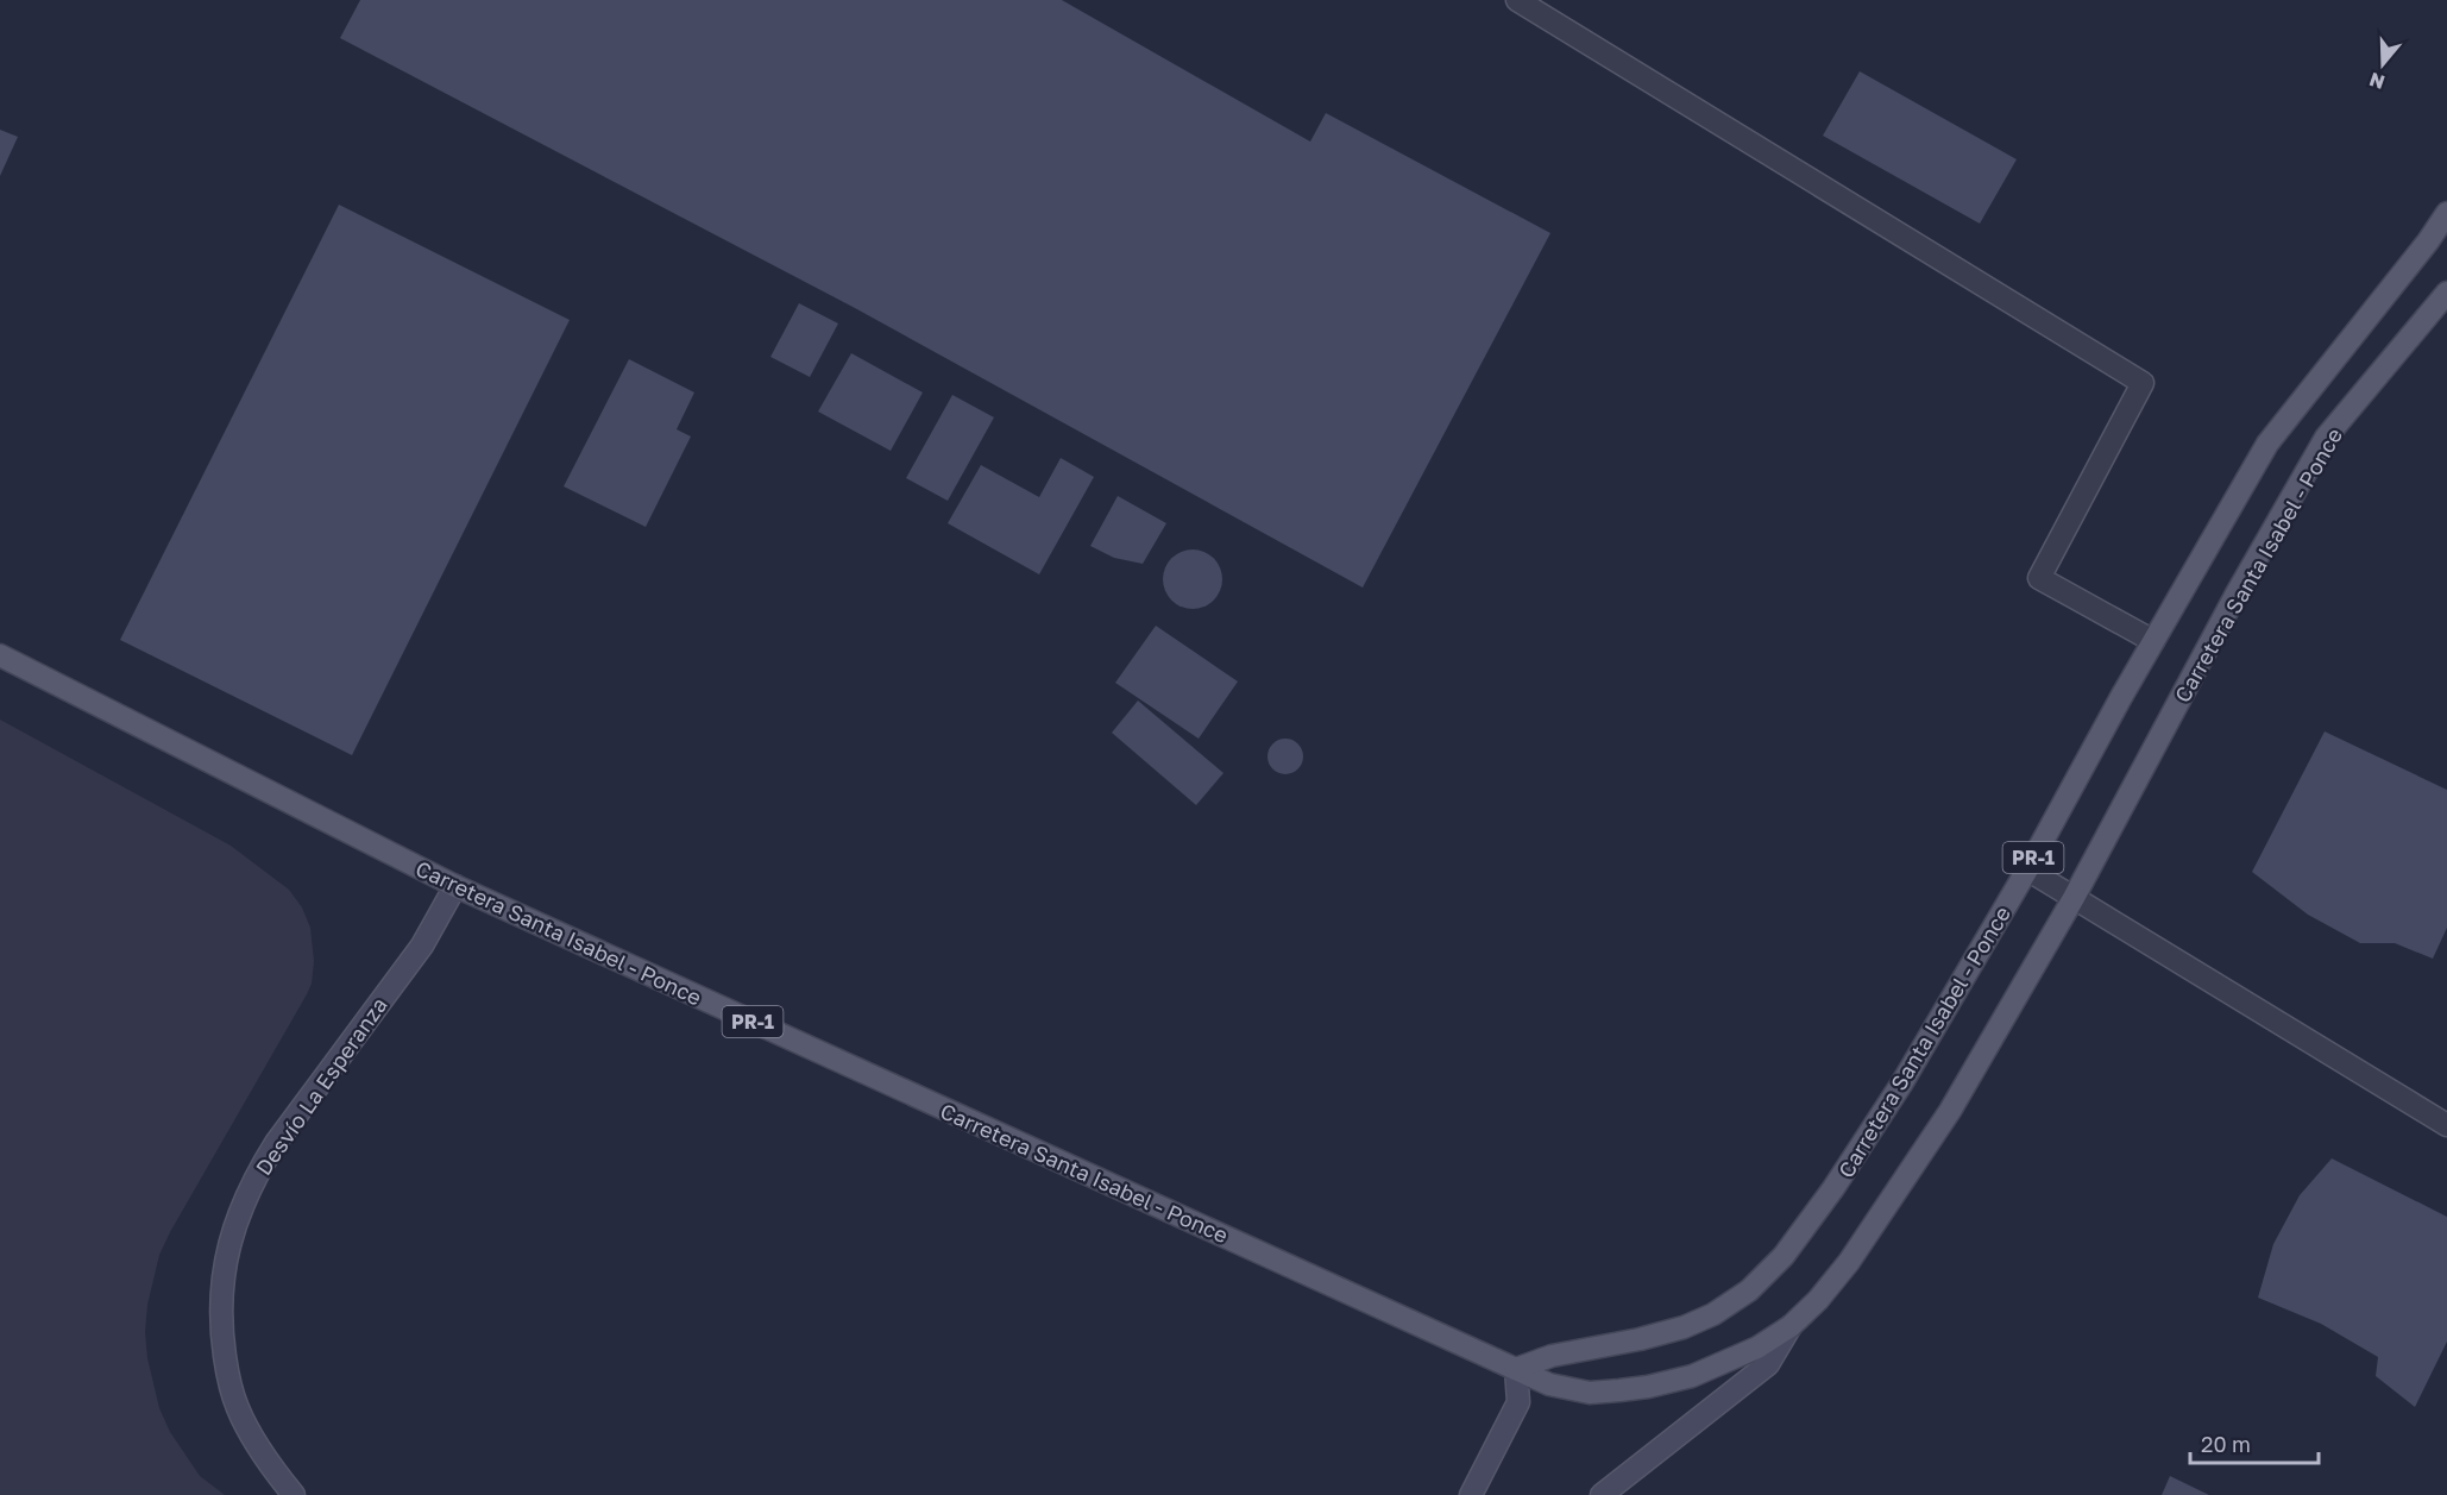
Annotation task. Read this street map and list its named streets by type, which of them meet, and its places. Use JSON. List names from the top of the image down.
{
  "streets": {
    "main road": ["Carretera Santa Isabel - Ponce", "PR-1", "Desvío La Esperanza"]
  },
  "crossings": [
    ["Carretera Santa Isabel - Ponce", "Desvío La Esperanza"]
  ],
  "scale_bar": "20 m",
  "north": "bottom"
}
